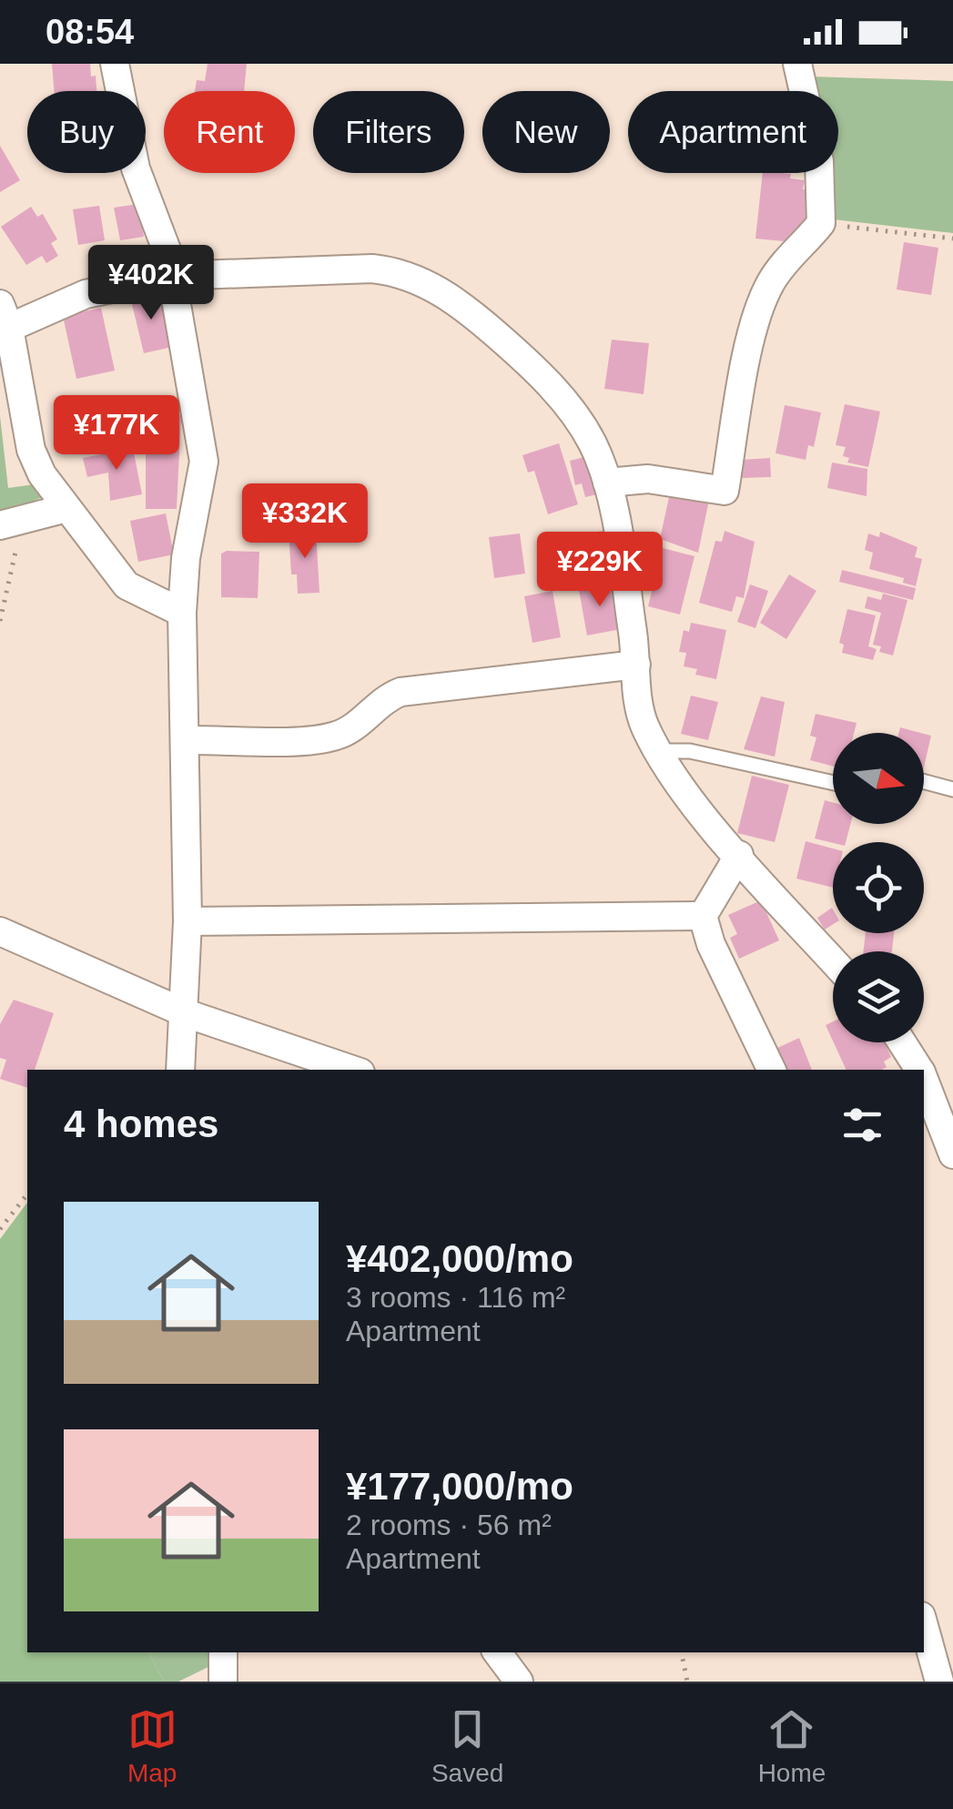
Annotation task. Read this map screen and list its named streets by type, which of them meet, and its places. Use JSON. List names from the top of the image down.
{
  "north": "right",
  "page": {
    "status": "08:54",
    "chip": [
      "Buy",
      "Rent",
      "Filters",
      "New",
      "Apartment"
    ],
    "price": [
      "¥402K",
      "¥177K",
      "¥332K",
      "¥229K"
    ],
    "heading": "4 homes",
    "list": [
      {
        "name": "¥402,000/mo",
        "note": "3 rooms · 116 m² · Apartment"
      },
      {
        "name": "¥177,000/mo",
        "note": "2 rooms · 56 m² · Apartment"
      }
    ],
    "tabs": ["Map", "Saved", "Home"]
  }
}
